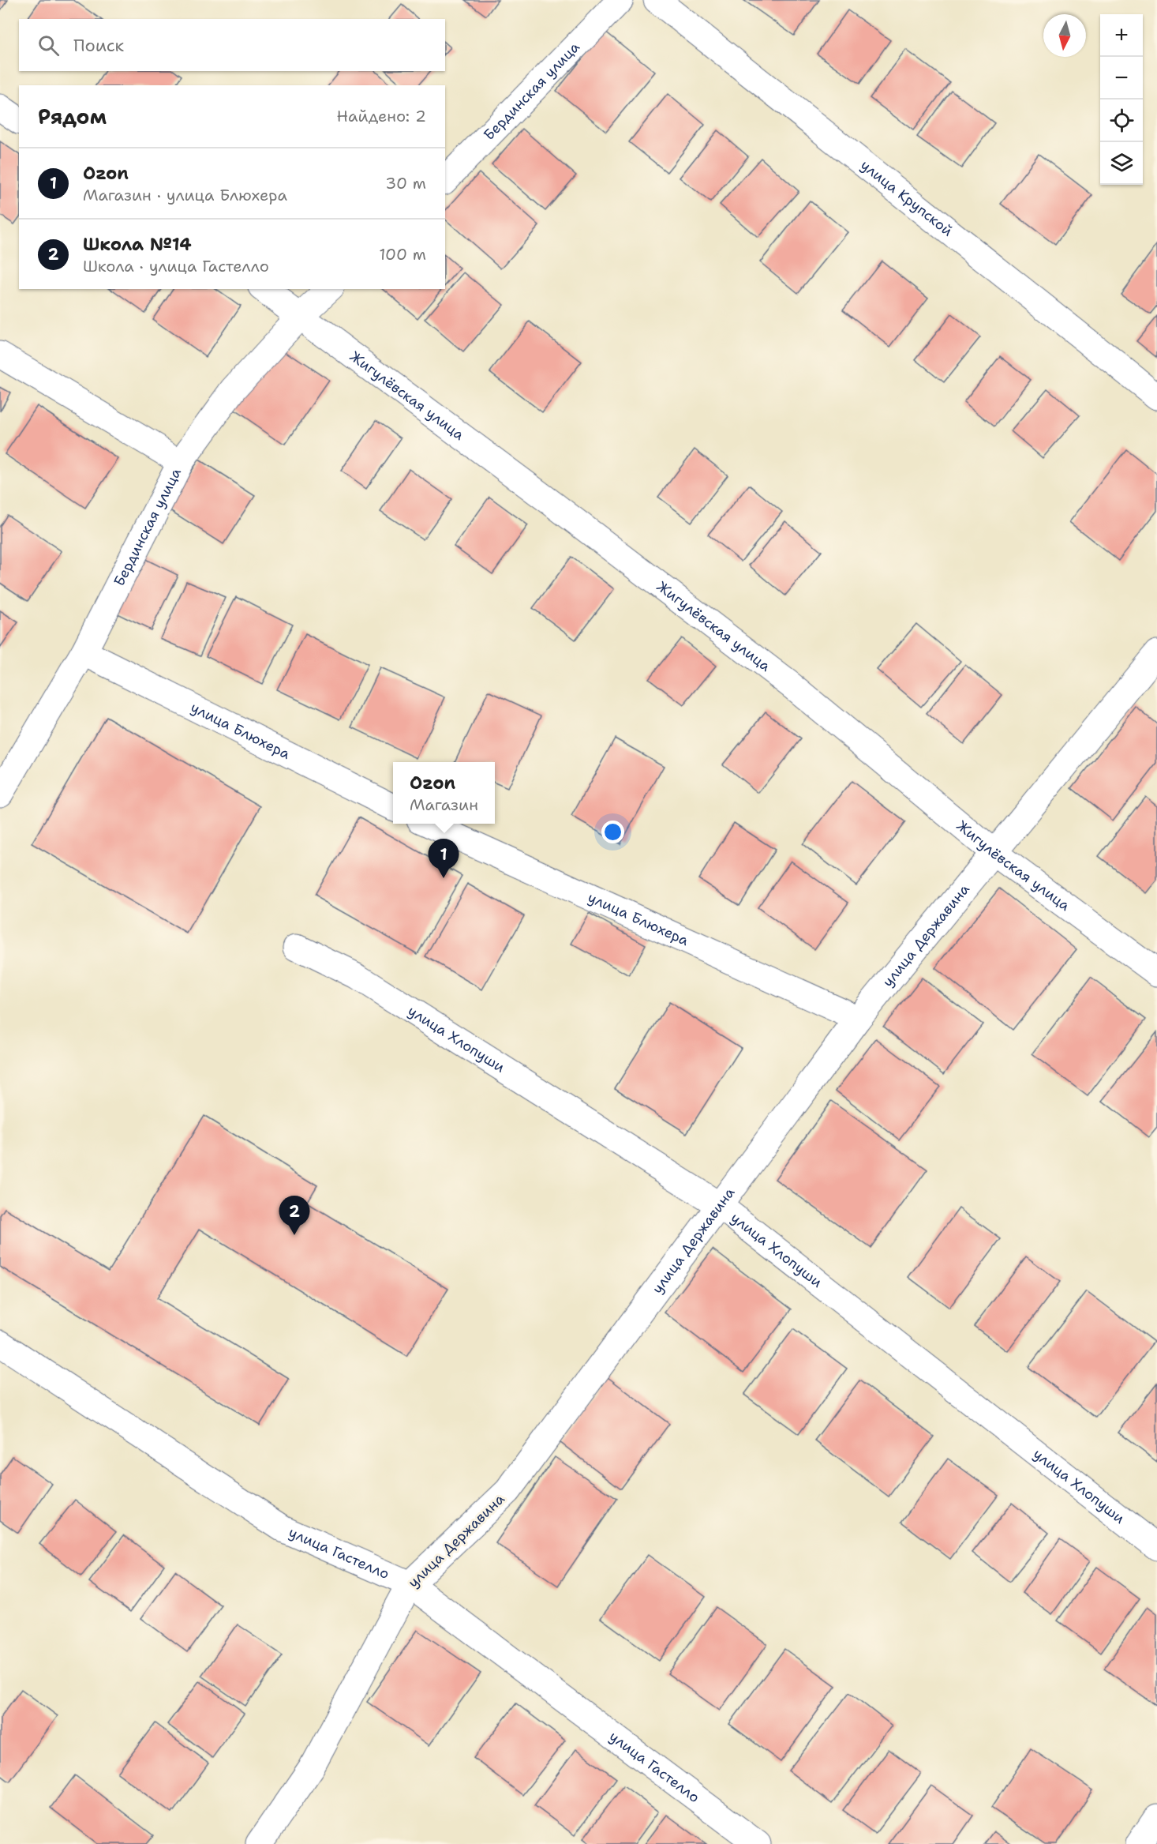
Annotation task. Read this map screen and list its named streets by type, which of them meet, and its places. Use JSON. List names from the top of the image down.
{
  "streets": {
    "street": [
      "Бердинская улица",
      "улица Крупской",
      "Жигулёвская улица",
      "улица Блюхера",
      "улица Державина",
      "улица Хлопуши",
      "улица Гастелло"
    ]
  },
  "crossings": [
    ["Бердинская улица", "Жигулёвская улица"],
    ["Бердинская улица", "улица Блюхера"],
    ["Жигулёвская улица", "улица Державина"],
    ["улица Блюхера", "улица Державина"],
    ["улица Державина", "улица Хлопуши"],
    ["улица Державина", "улица Гастелло"]
  ],
  "north": "bottom",
  "page": {
    "map_buttons": ["+", "−"],
    "search": "Поиск",
    "heading": ["Рядом", "Найдено: 2"],
    "list": [
      {
        "mark": "1",
        "name": "Ozon",
        "note": "Магазин · улица Блюхера",
        "value": "30 m"
      },
      {
        "mark": "2",
        "name": "Школа №14",
        "note": "Школа · улица Гастелло",
        "value": "100 m"
      }
    ],
    "popup": ["Ozon", "Магазин"],
    "pins": ["1", "2"]
  }
}
